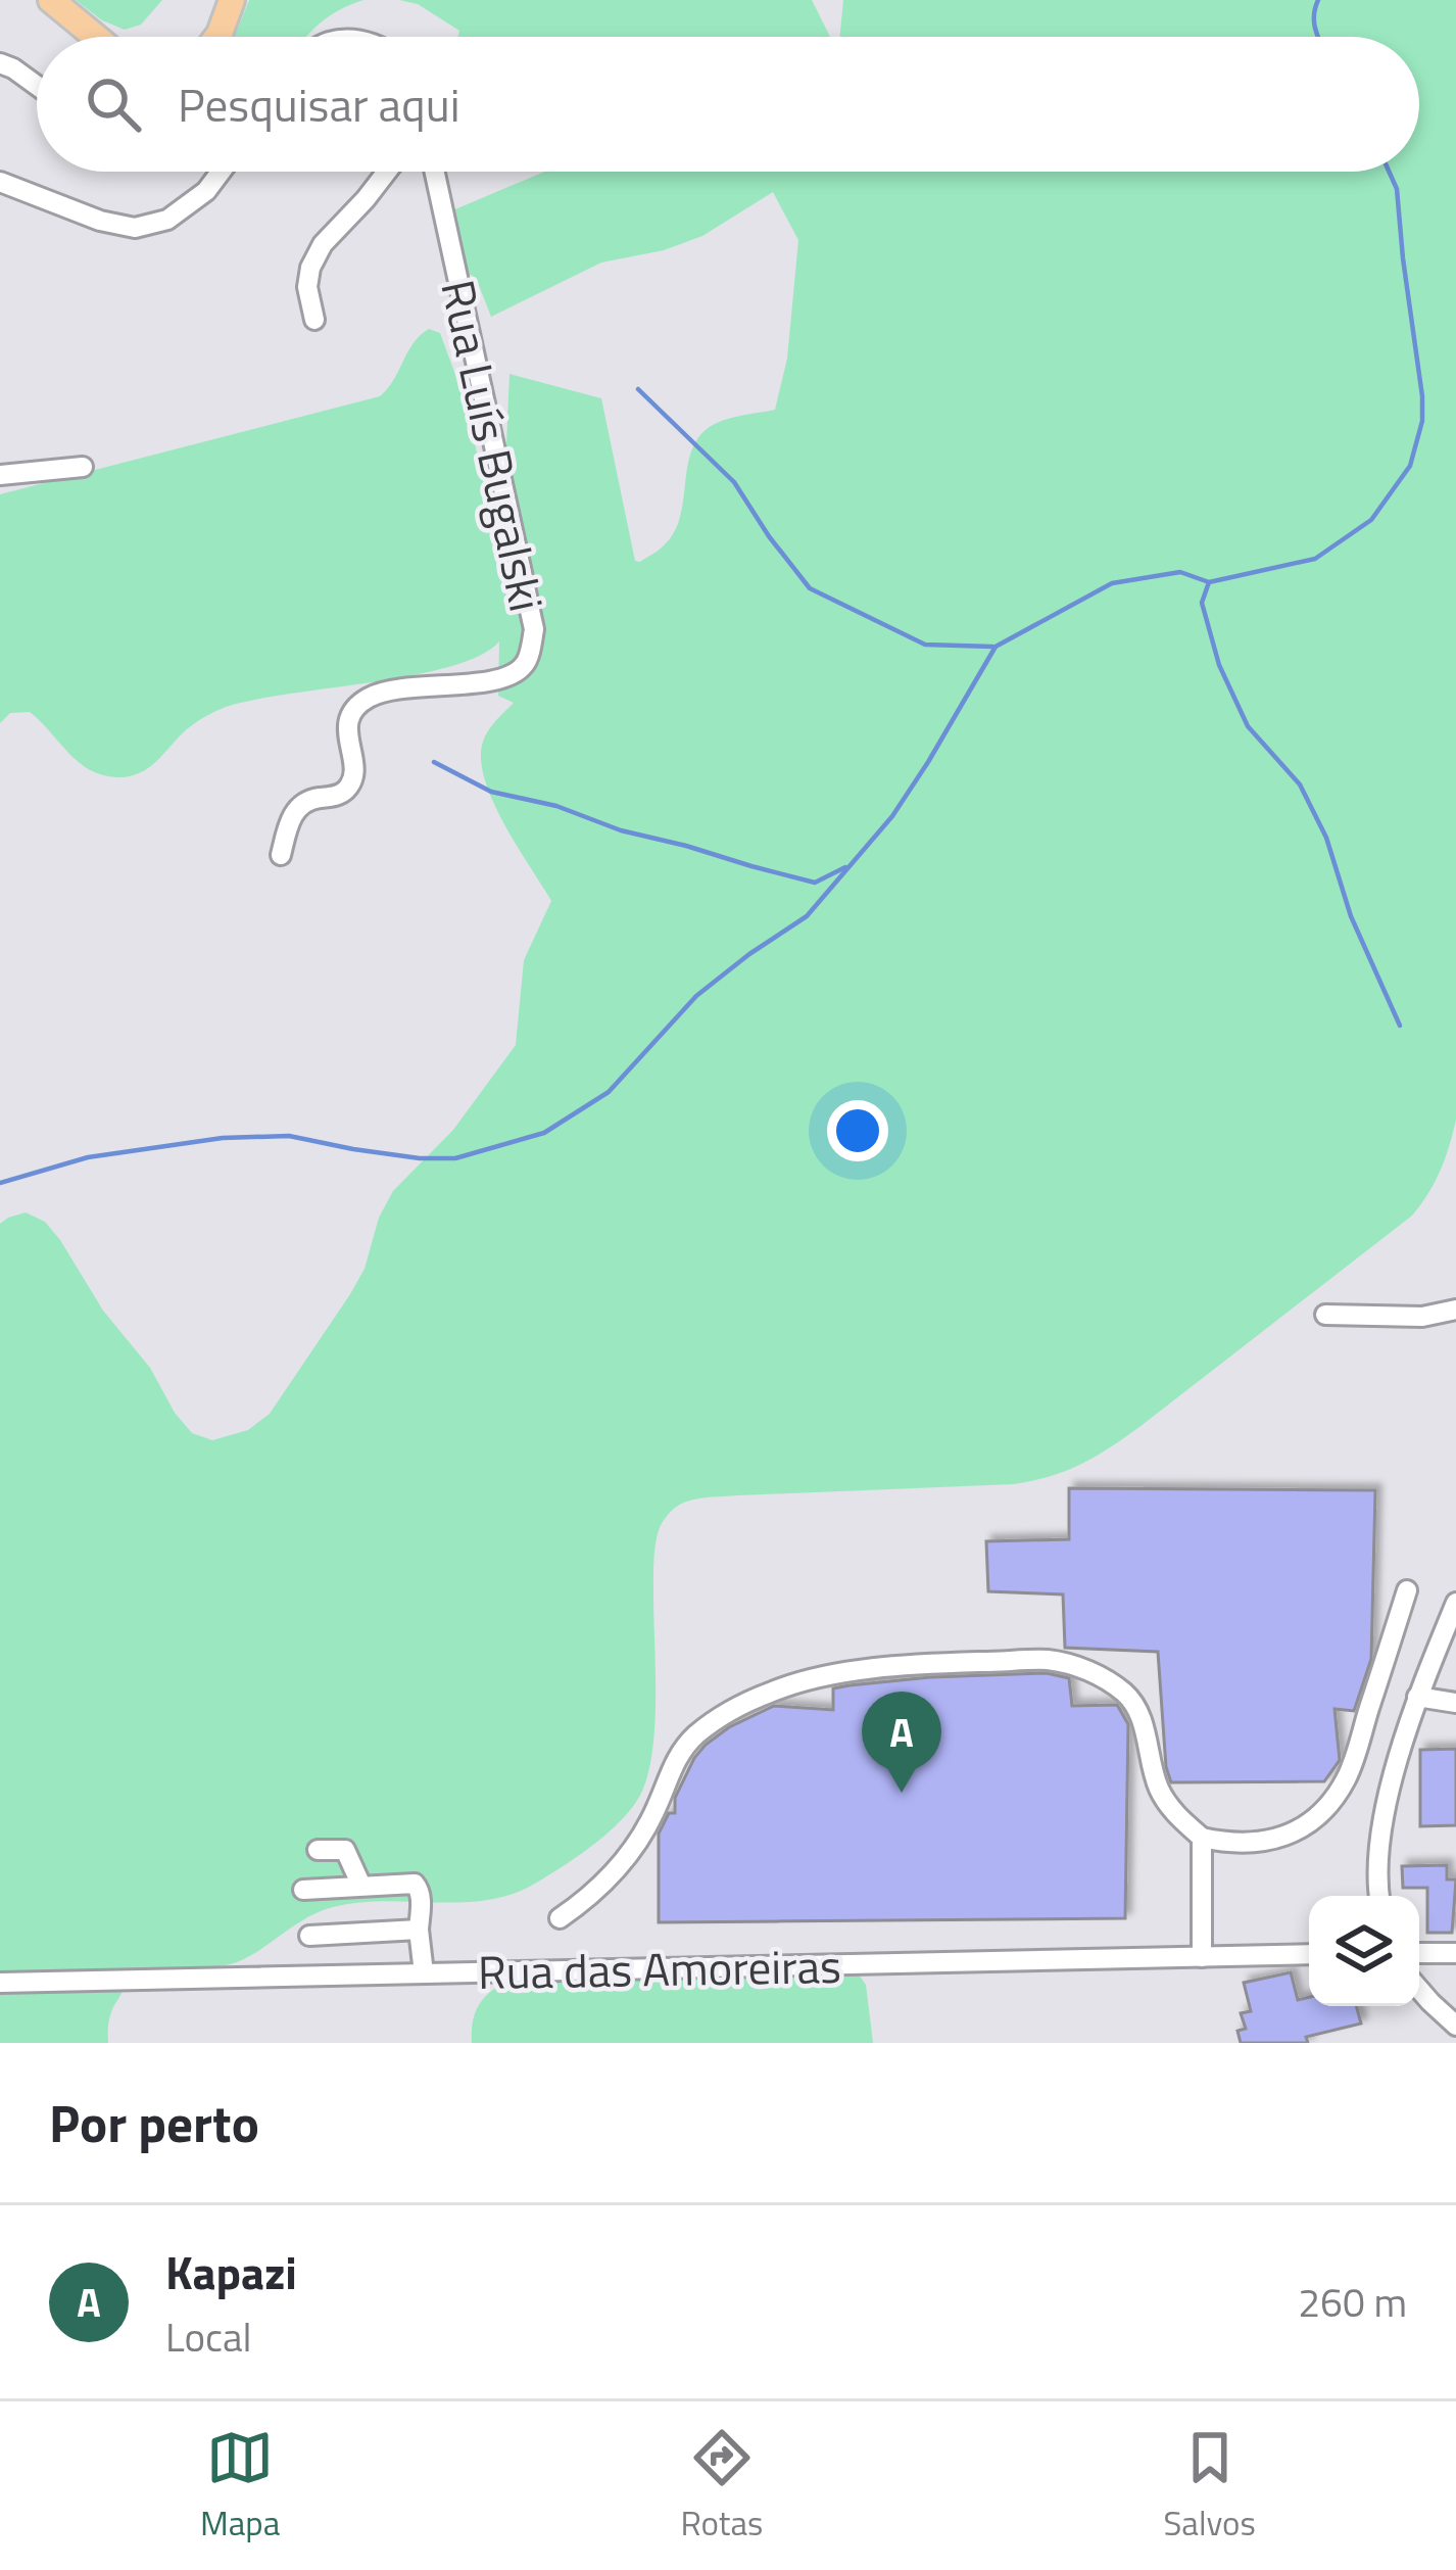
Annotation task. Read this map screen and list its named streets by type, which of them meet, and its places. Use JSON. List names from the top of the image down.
{
  "streets": {
    "street": ["Rua Luís Bugalski", "Rua das Amoreiras"]
  },
  "page": {
    "search": "Pesquisar aqui",
    "pins": "A",
    "heading": "Por perto",
    "list": [
      {
        "mark": "A",
        "name": "Kapazi",
        "note": "Local",
        "value": "260 m"
      }
    ],
    "nav": ["Mapa", "Rotas", "Salvos"]
  }
}
